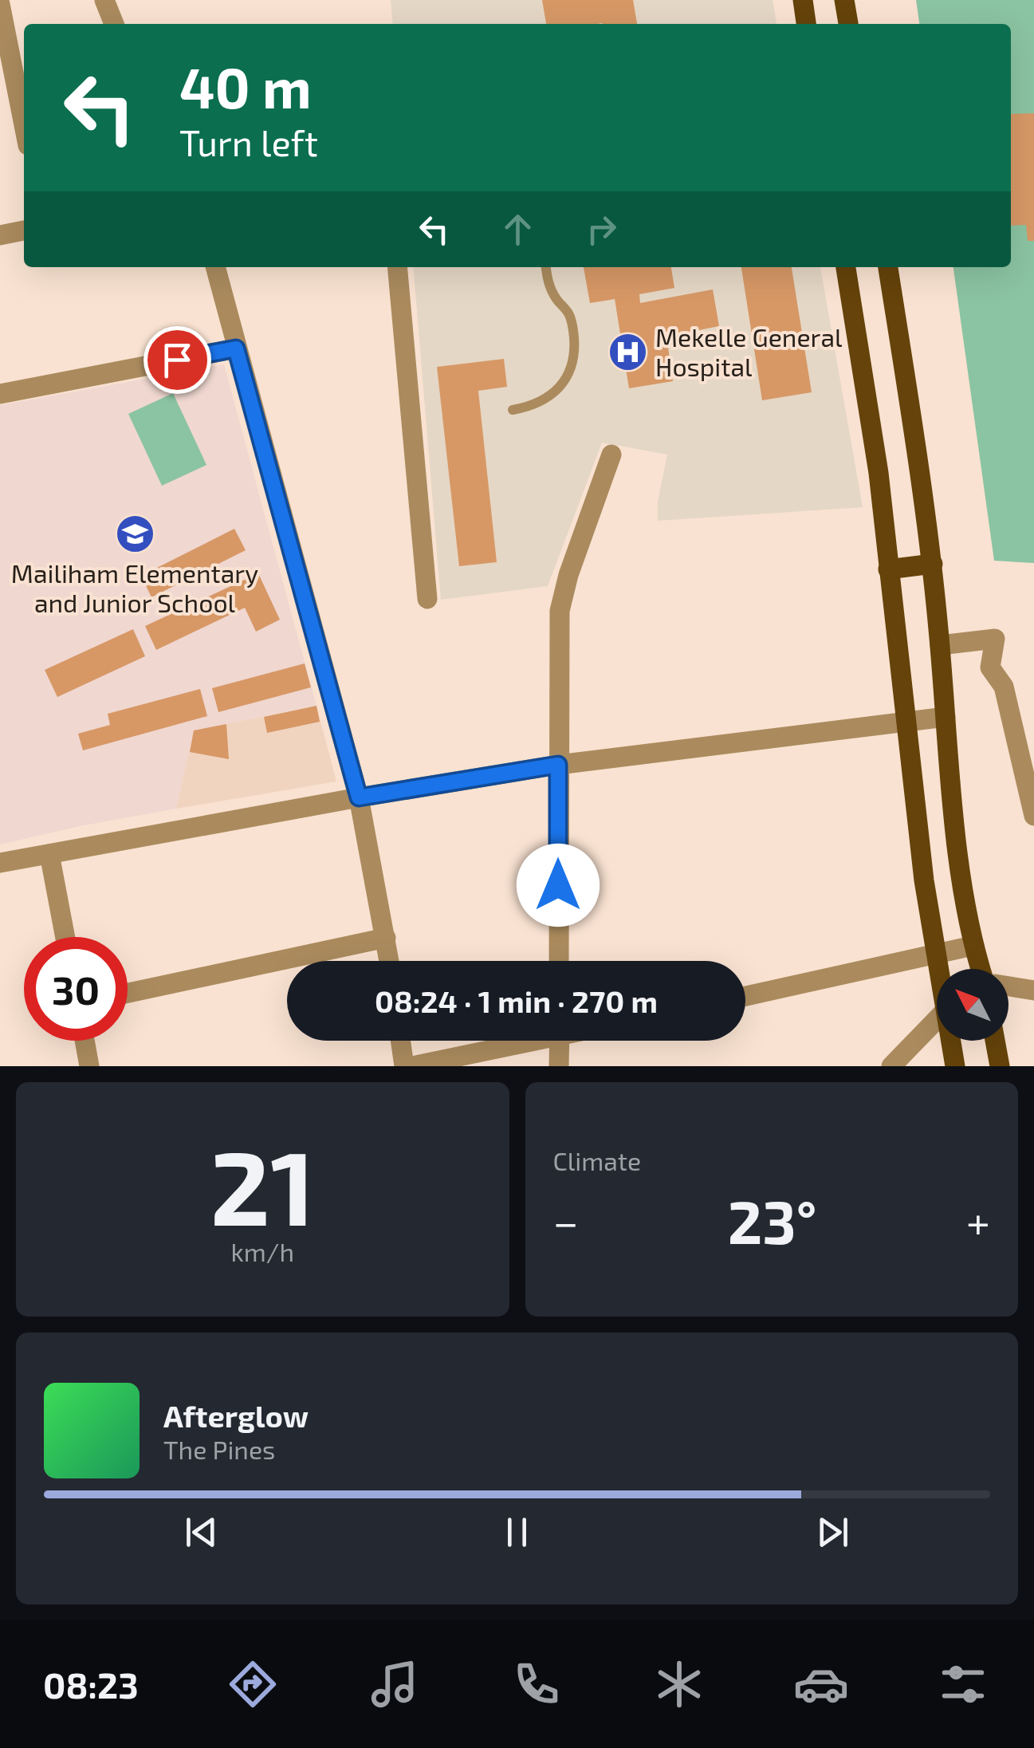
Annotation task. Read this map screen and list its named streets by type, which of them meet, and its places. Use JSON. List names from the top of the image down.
{
  "places": {
    "hospital": ["Mekelle General Hospital"],
    "school or university": ["Mailiham Elementary and Junior School"]
  },
  "north": "top left",
  "page": {
    "turn": ["40 m", "Turn left"],
    "limit": "30",
    "trip": "08:24 · 1 min · 270 m",
    "tile": [
      ["21", "km/h"],
      "Climate"
    ],
    "heat": ["−", "23°", "+"],
    "song": ["Afterglow", "The Pines"],
    "tabs": "08:23"
  }
}
